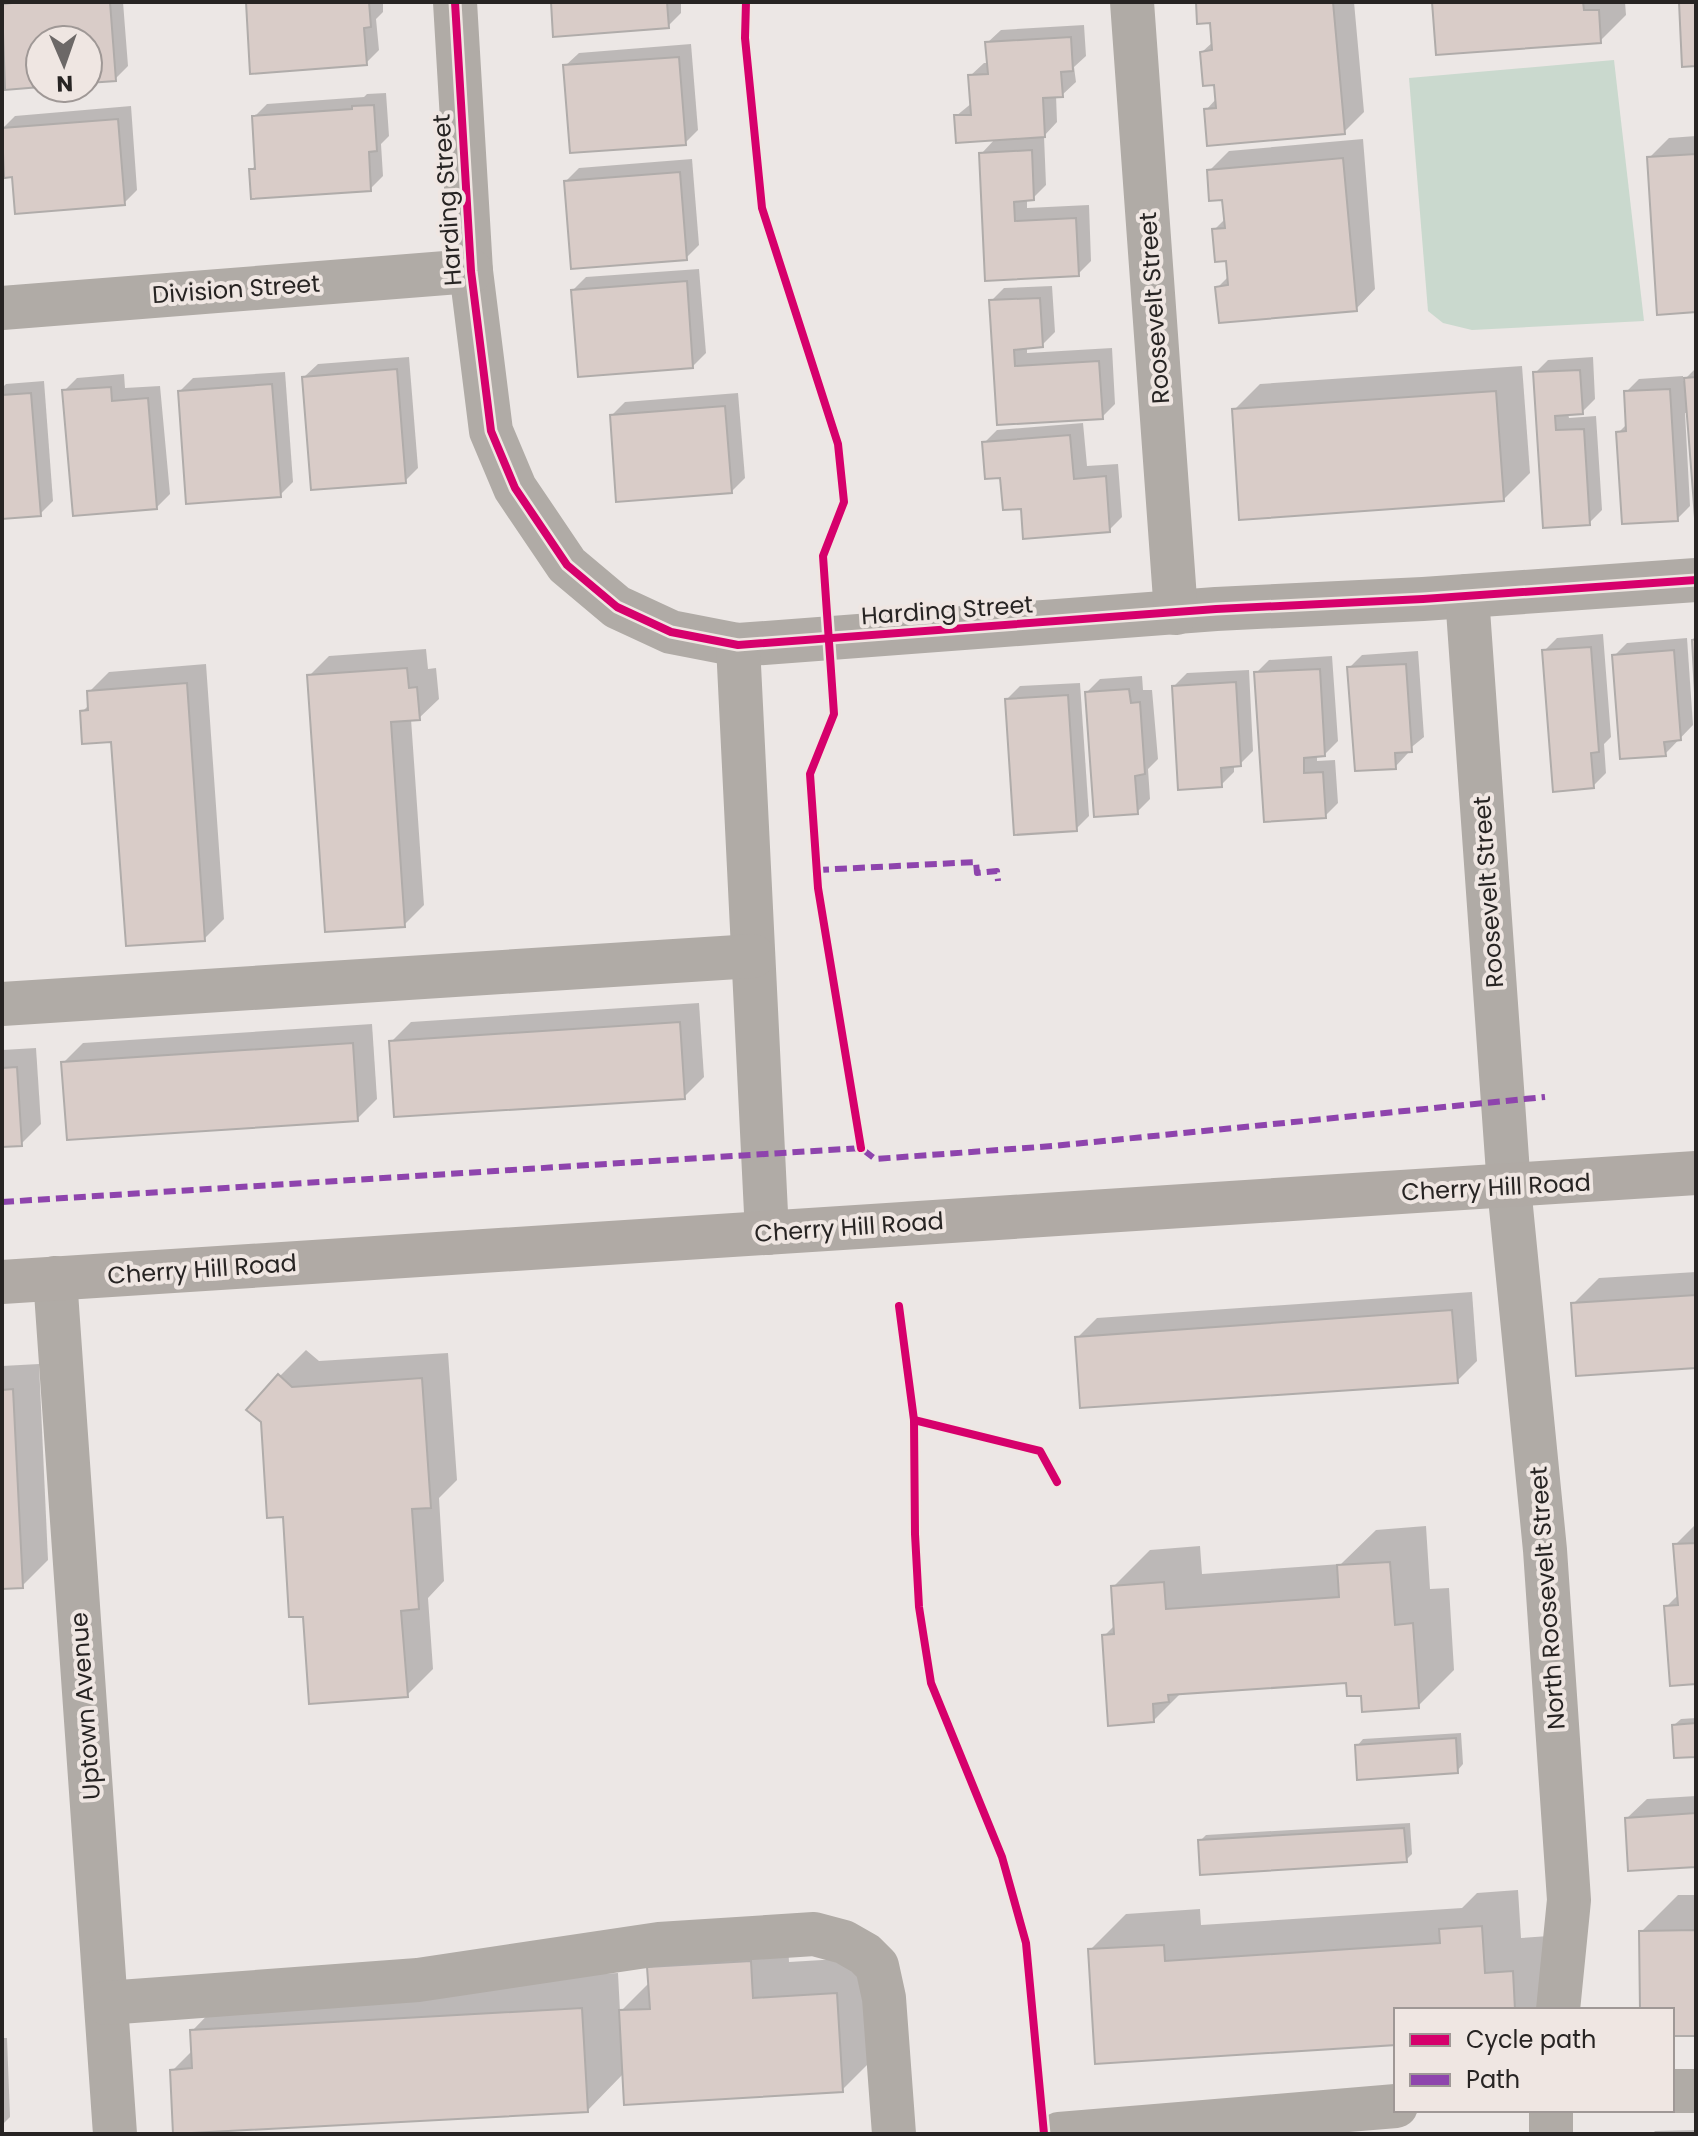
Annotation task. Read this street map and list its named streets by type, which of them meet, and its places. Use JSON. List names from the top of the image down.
{
  "streets": {
    "main road": ["Cherry Hill Road"],
    "street": [
      "Harding Street",
      "Division Street",
      "Roosevelt Street",
      "North Roosevelt Street",
      "Uptown Avenue"
    ]
  },
  "crossings": [
    ["Harding Street", "Division Street"],
    ["Harding Street", "Roosevelt Street"],
    ["Roosevelt Street", "Cherry Hill Road"],
    ["Roosevelt Street", "North Roosevelt Street"],
    ["Cherry Hill Road", "North Roosevelt Street"],
    ["Cherry Hill Road", "Uptown Avenue"]
  ],
  "legend": ["Cycle path", "Path"],
  "north": "bottom"
}
